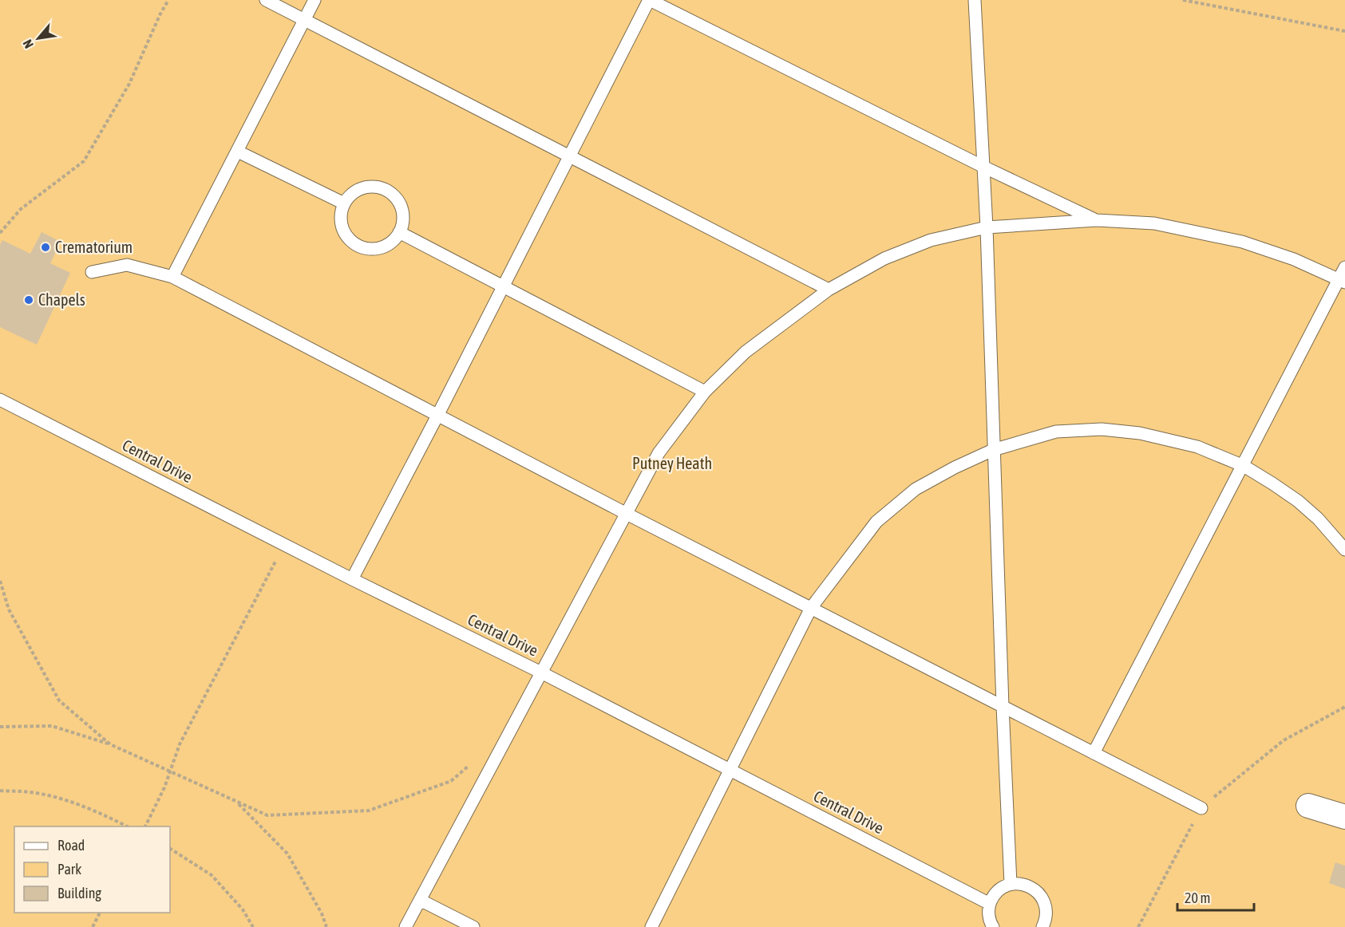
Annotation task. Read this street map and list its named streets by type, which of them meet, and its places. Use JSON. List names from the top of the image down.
{
  "streets": {
    "lane": ["Central Drive"]
  },
  "parks": ["Putney Heath"],
  "places": ["Crematorium", "Chapels"],
  "legend": ["Road", "Park", "Building"],
  "scale_bar": "20 m",
  "north": "bottom left"
}
